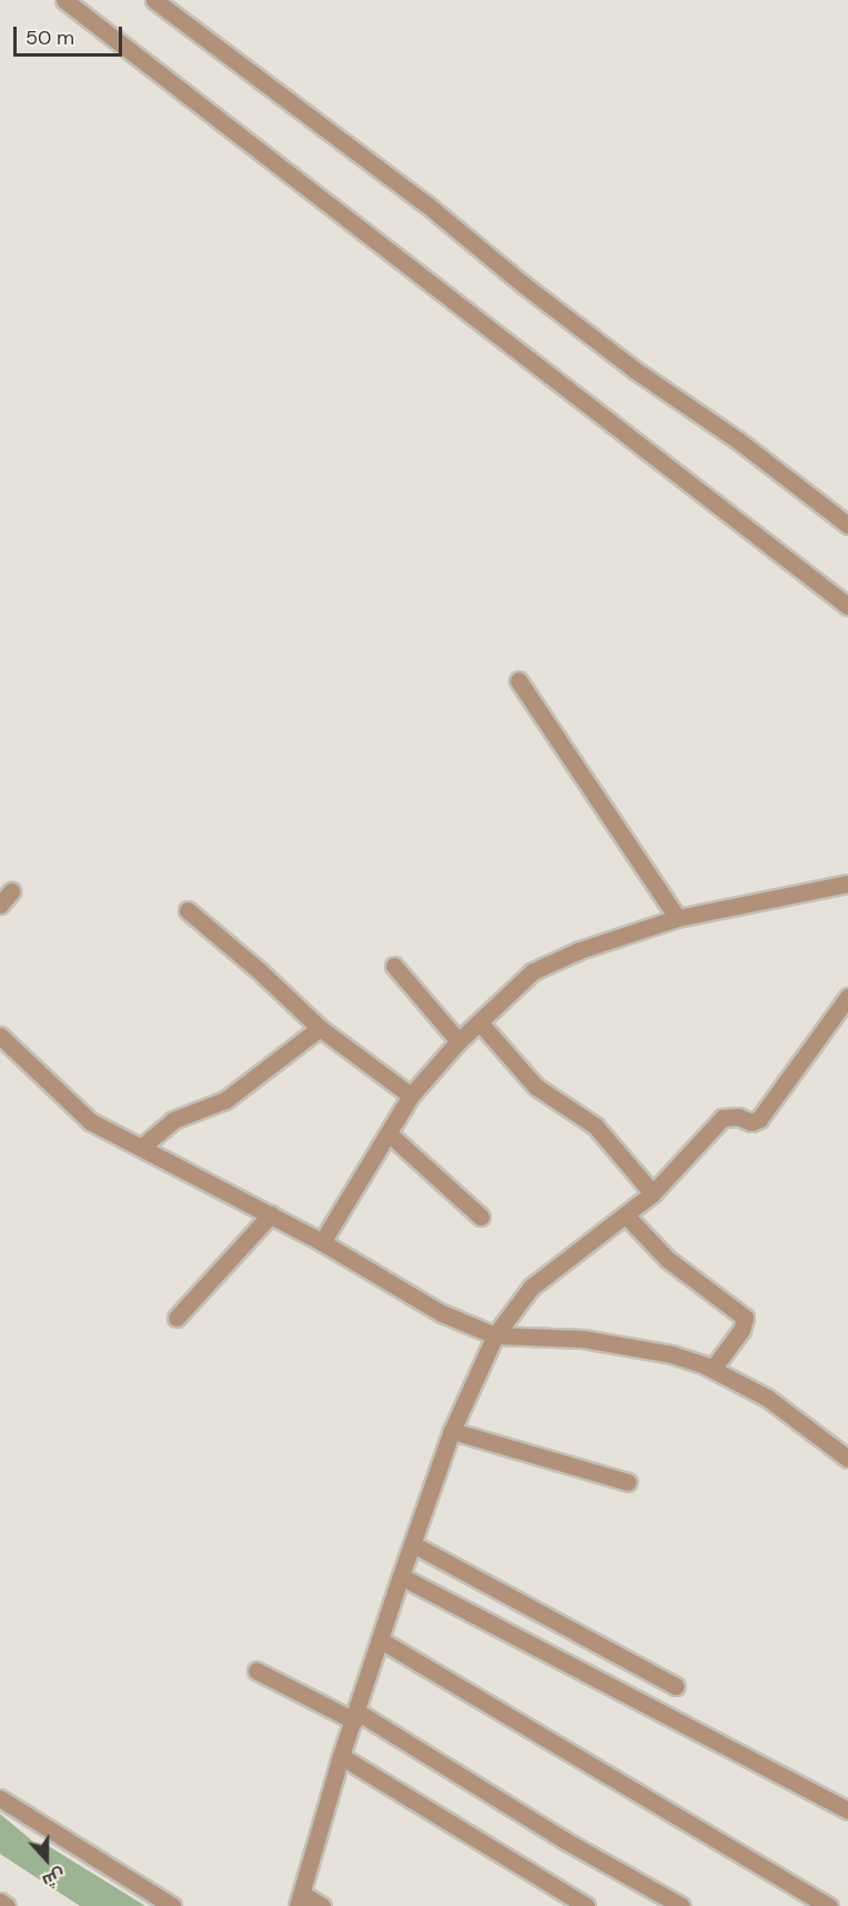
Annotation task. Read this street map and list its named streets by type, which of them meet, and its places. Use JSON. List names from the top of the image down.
{
  "scale_bar": "50 m",
  "north": "bottom"
}
